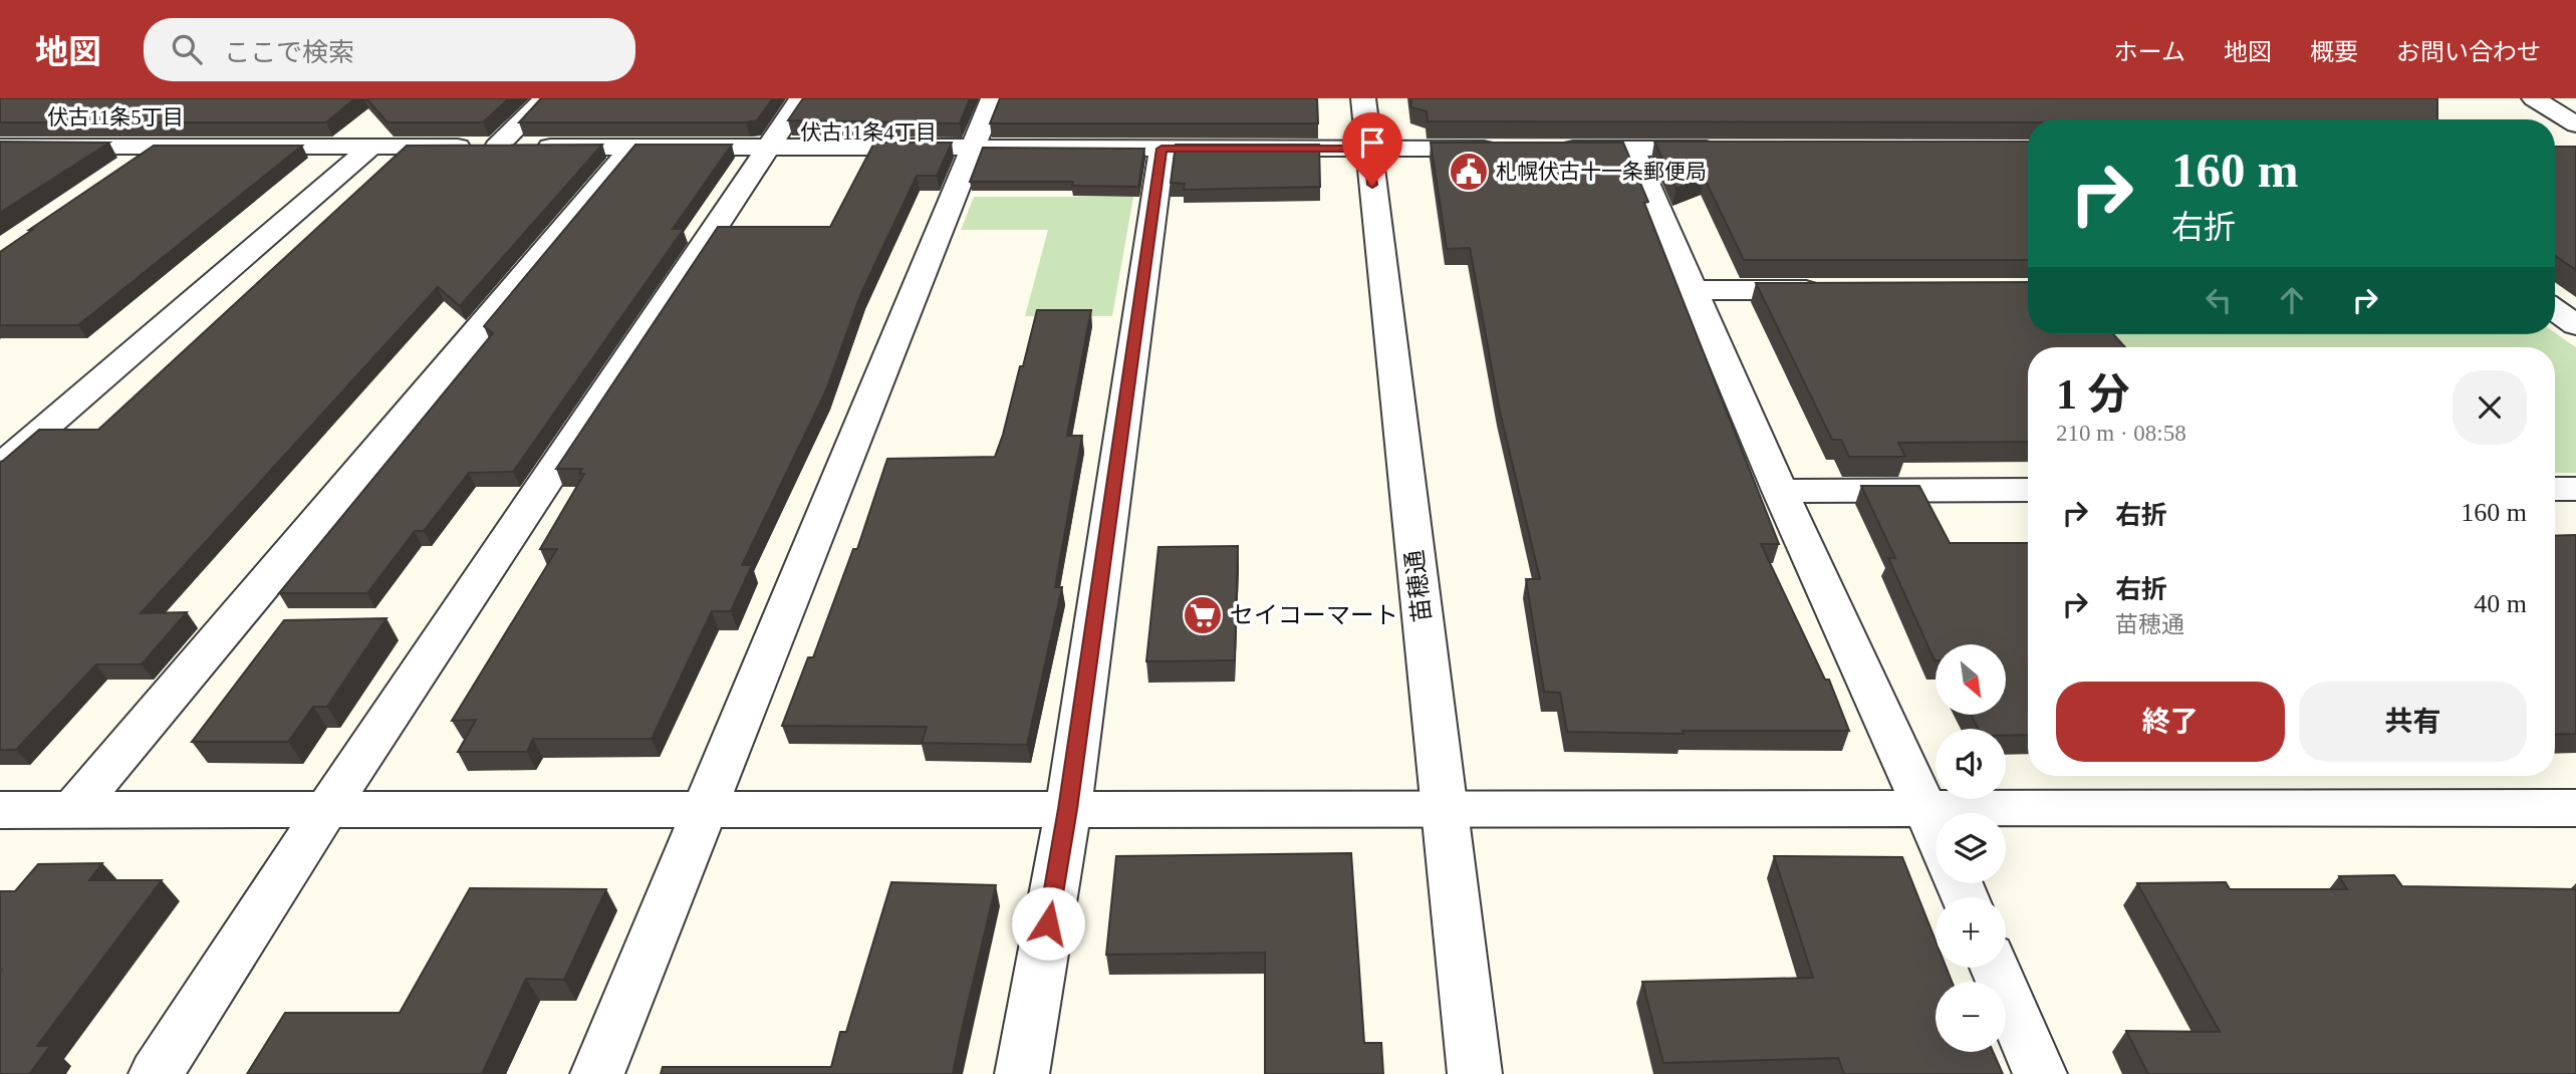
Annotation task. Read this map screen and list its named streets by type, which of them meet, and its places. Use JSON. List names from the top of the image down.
{
  "streets": {
    "street": ["苗穂通"]
  },
  "districts": ["伏古11条5丁目", "伏古11条4丁目"],
  "places": {
    "public building": ["札幌伏古十一条郵便局"],
    "supermarket": ["セイコーマート"]
  },
  "north": "bottom right",
  "page": {
    "header": "地図",
    "search": "ここで検索",
    "nav": [
      "ホーム",
      "地図",
      "概要",
      "お問い合わせ"
    ],
    "turn": ["160 m", "右折"],
    "heading": ["1 分", "210 m · 08:58"],
    "list": [
      {
        "name": "右折",
        "value": "160 m"
      },
      {
        "name": "右折",
        "note": "苗穂通",
        "value": "40 m"
      }
    ],
    "map_buttons": ["+", "−"],
    "buttons": ["終了", "共有"]
  }
}
